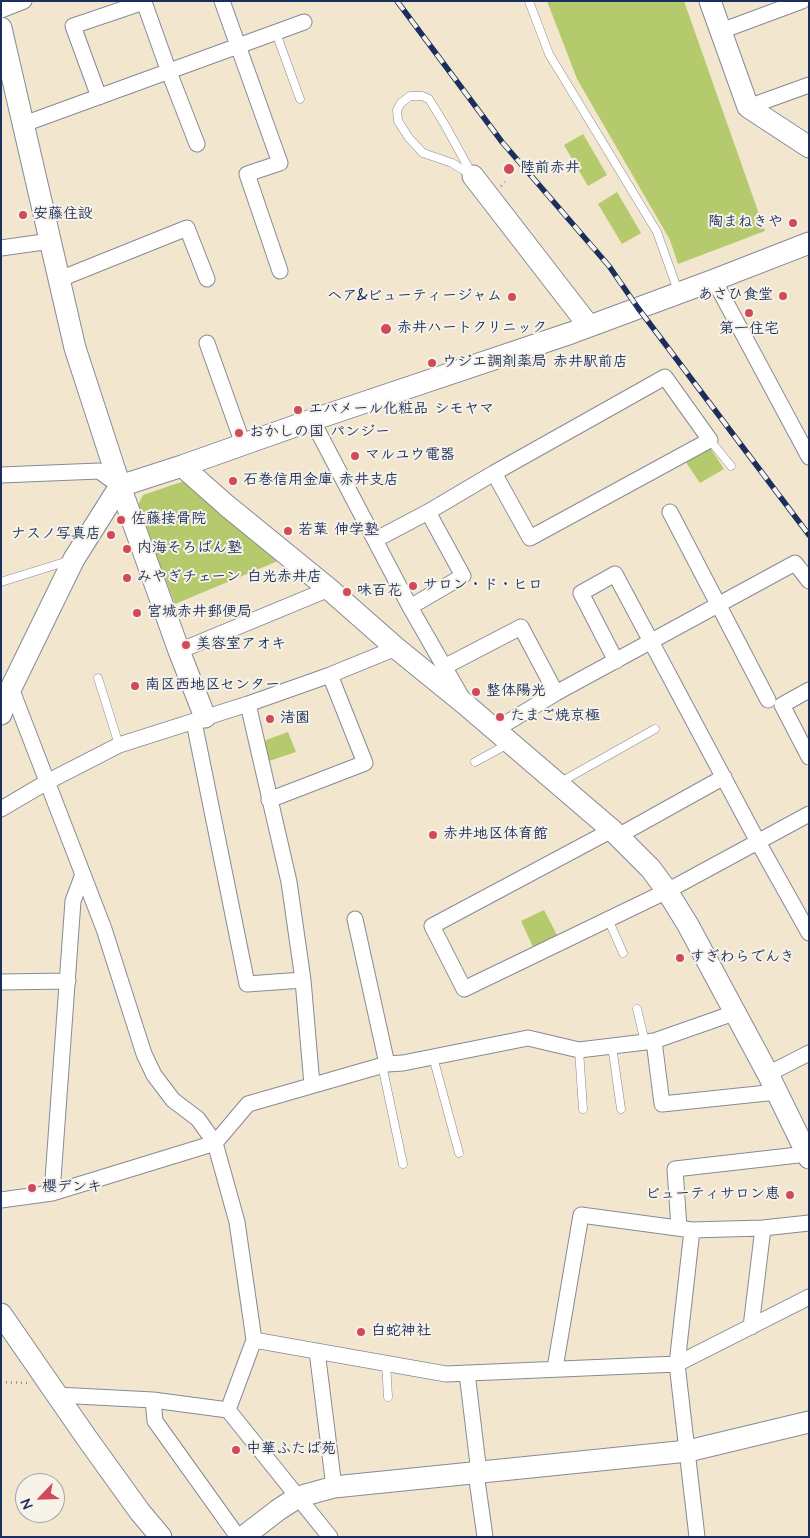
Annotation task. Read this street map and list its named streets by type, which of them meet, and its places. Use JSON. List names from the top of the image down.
{
  "places": [
    "陸前赤井",
    "安藤住設",
    "陶まねきや",
    "あさひ食堂",
    "ヘア&ビューティージャム",
    "第一住宅",
    "赤井ハートクリニック",
    "ウジエ調剤薬局 赤井駅前店",
    "エバメール化粧品 シモヤマ",
    "おかしの国 パンジー",
    "マルユウ電器",
    "石巻信用金庫 赤井支店",
    "佐藤接骨院",
    "若葉 伸学塾",
    "ナスノ写真店",
    "内海そろばん塾",
    "みやぎチェーン 白光赤井店",
    "サロン・ド・ヒロ",
    "味百花",
    "宮城赤井郵便局",
    "美容室アオキ",
    "南区西地区センター",
    "整体陽光",
    "たまご焼京極",
    "渚園",
    "赤井地区体育館",
    "すぎわらでんき",
    "櫻デンキ",
    "ビューティサロン恵",
    "白蛇神社",
    "中華ふたば苑"
  ],
  "north": "bottom left"
}
